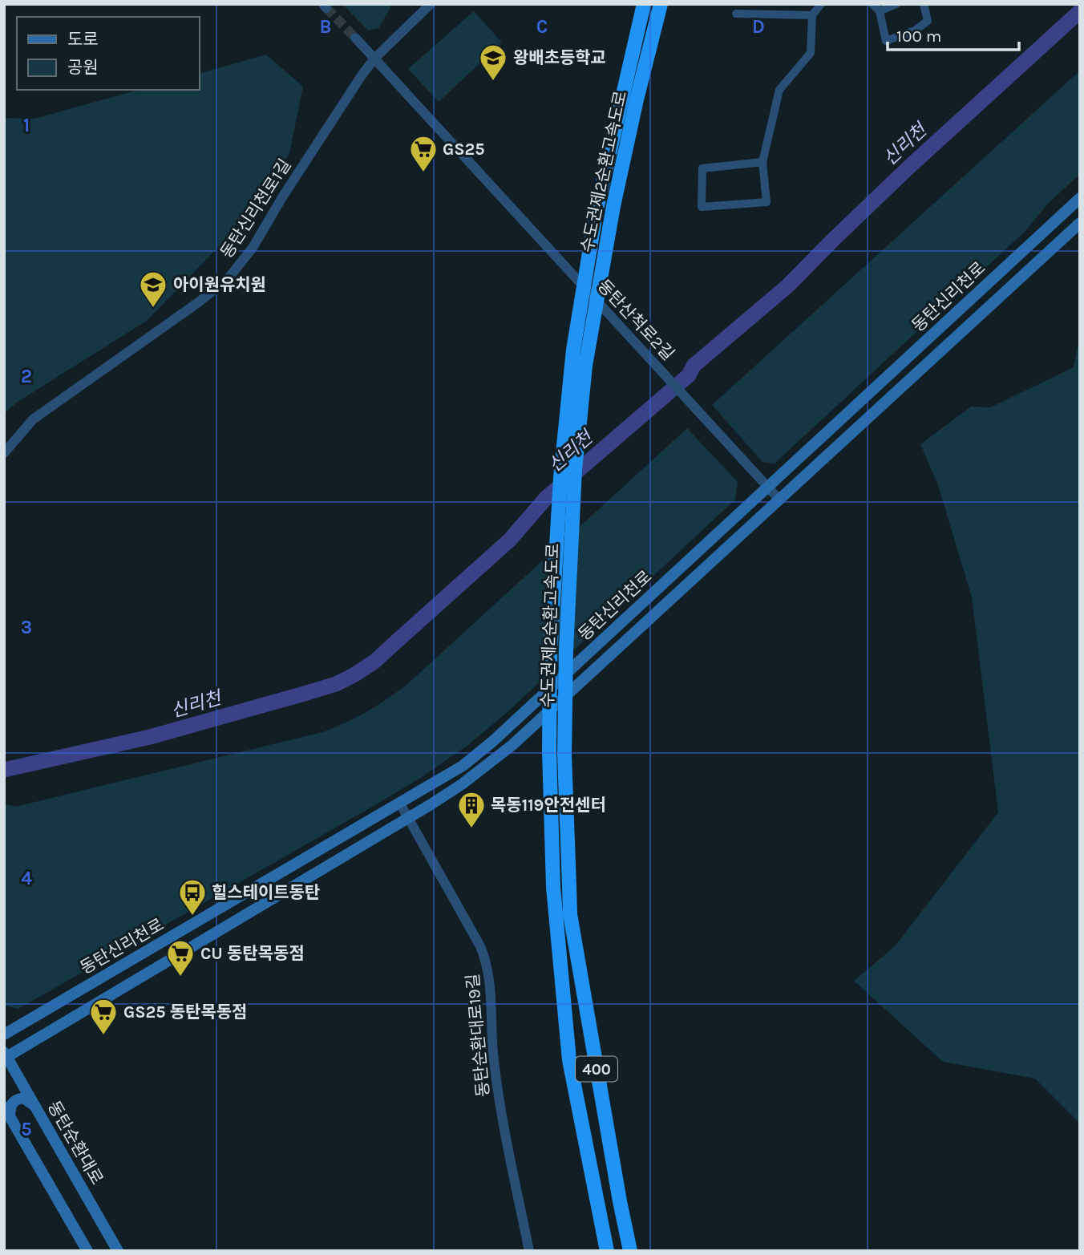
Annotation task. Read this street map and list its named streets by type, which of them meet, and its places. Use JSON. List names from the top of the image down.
{
  "streets": {
    "highway": ["수도권제2순환고속도로", "400"],
    "main road": ["동탄신리천로", "동탄순환대로"],
    "street": ["동탄신리천로1길", "동탄산척로2길", "동탄순환대로19길"]
  },
  "crossings": [
    ["동탄신리천로1길", "동탄산척로2길"],
    ["동탄신리천로", "동탄산척로2길"],
    ["동탄신리천로", "동탄순환대로19길"],
    ["동탄신리천로", "동탄순환대로"]
  ],
  "water": ["신리천"],
  "places": {
    "school or university": ["왕배초등학교", "아이원유치원"],
    "supermarket": ["GS25", "CU 동탄목동점", "GS25 동탄목동점"],
    "building": ["목동119안전센터"],
    "bus stop": ["힐스테이트동탄"]
  },
  "legend": ["도로", "공원"],
  "scale_bar": "100 m",
  "grid": {
    "columns": ["B", "C", "D"],
    "rows": [
      "1",
      "2",
      "3",
      "4",
      "5"
    ]
  }
}
